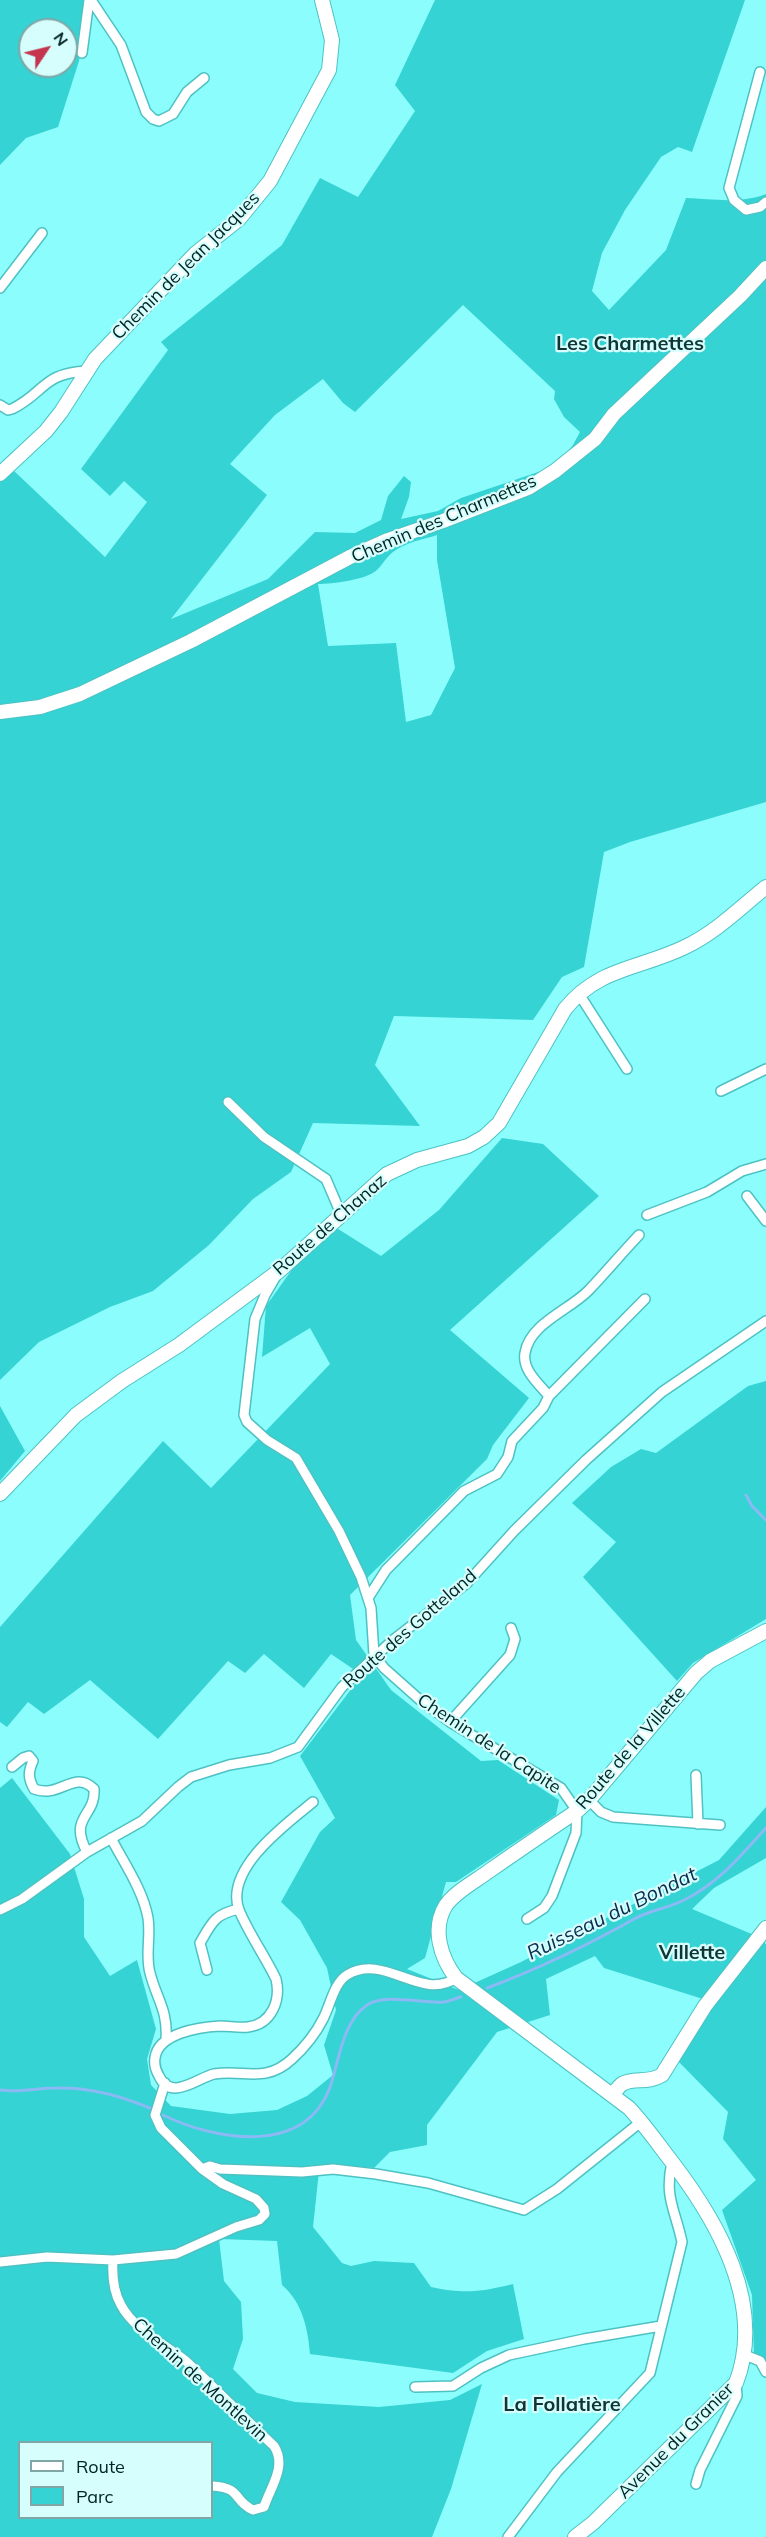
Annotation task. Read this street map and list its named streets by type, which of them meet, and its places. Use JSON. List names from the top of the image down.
{
  "streets": {
    "street": [
      "Chemin de Jean Jacques",
      "Chemin des Charmettes",
      "Route de Chanaz",
      "Route des Gotteland",
      "Chemin de la Capite",
      "Route de la Villette",
      "Chemin de Montlevin",
      "Avenue du Granier"
    ]
  },
  "crossings": [
    ["Route des Gotteland", "Chemin de la Capite"],
    ["Chemin de la Capite", "Route de la Villette"],
    ["Route de la Villette", "Avenue du Granier"]
  ],
  "districts": ["Les Charmettes", "Villette", "La Follatière"],
  "water": ["Ruisseau du Bondat"],
  "legend": ["Route", "Parc"],
  "north": "top right"
}
